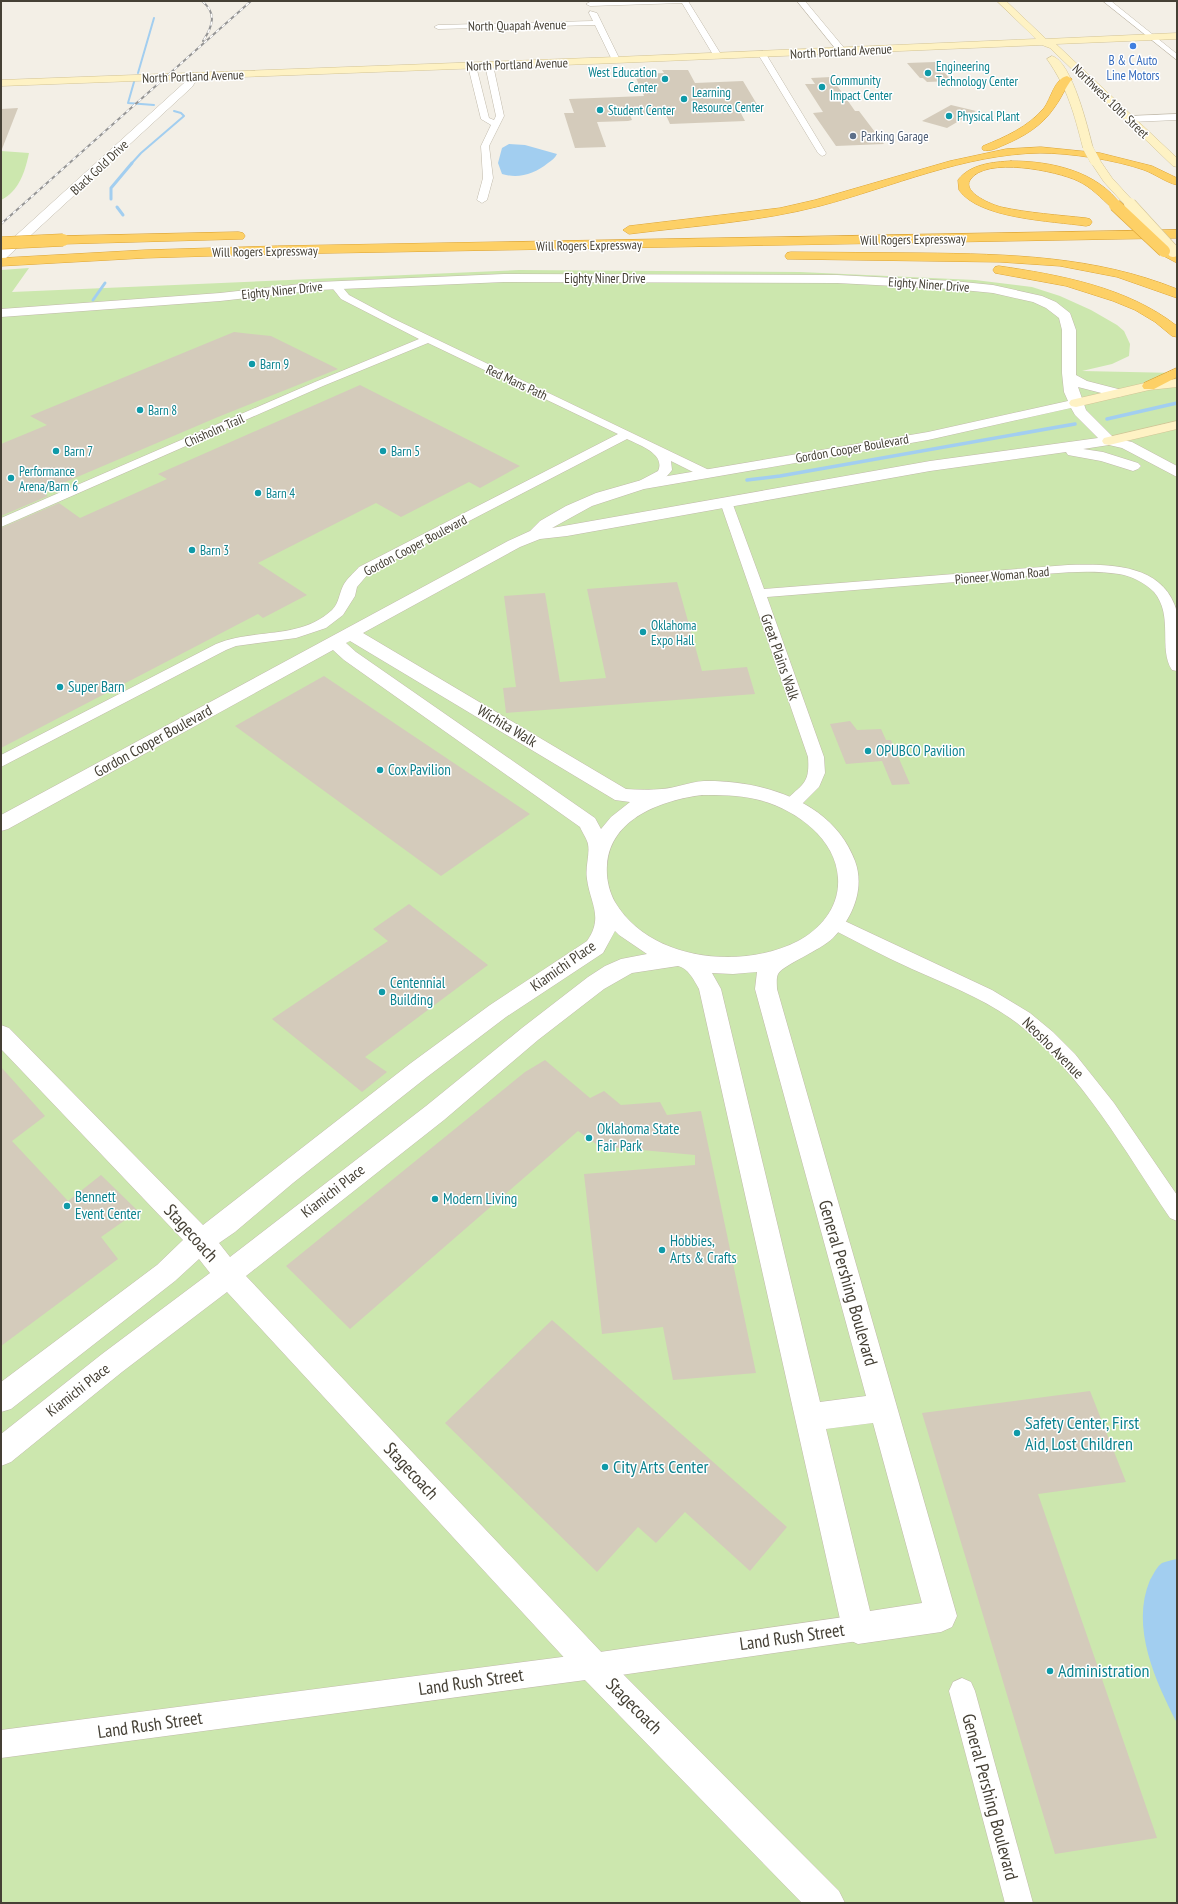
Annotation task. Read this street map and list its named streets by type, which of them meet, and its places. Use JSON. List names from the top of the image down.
{
  "streets": {
    "highway": ["Will Rogers Expressway"],
    "main road": ["North Portland Avenue", "Northwest 10th Street", "Gordon Cooper Boulevard"],
    "street": [
      "North Quapah Avenue",
      "Black Gold Drive",
      "Eighty Niner Drive",
      "Red Mans Path",
      "Chisholm Trail",
      "Pioneer Woman Road",
      "Great Plains Walk",
      "Wichita Walk",
      "Kiamichi Place",
      "Neosho Avenue",
      "Stagecoach",
      "General Pershing Boulevard",
      "Land Rush Street"
    ]
  },
  "crossings": [
    ["North Portland Avenue", "Northwest 10th Street"],
    ["North Portland Avenue", "Black Gold Drive"],
    ["Eighty Niner Drive", "Red Mans Path"],
    ["Eighty Niner Drive", "Gordon Cooper Boulevard"],
    ["Red Mans Path", "Chisholm Trail"],
    ["Red Mans Path", "Gordon Cooper Boulevard"],
    ["Gordon Cooper Boulevard", "Great Plains Walk"],
    ["Gordon Cooper Boulevard", "Wichita Walk"],
    ["Pioneer Woman Road", "Great Plains Walk"],
    ["Wichita Walk", "Kiamichi Place"],
    ["Kiamichi Place", "Stagecoach"],
    ["Stagecoach", "Land Rush Street"],
    ["General Pershing Boulevard", "Land Rush Street"]
  ],
  "places": [
    "B & C Auto Line Motors",
    "Engineering Technology Center",
    "West Education Center",
    "Community Impact Center",
    "Learning Resource Center",
    "Student Center",
    "Physical Plant",
    "Parking Garage",
    "Barn 9",
    "Barn 8",
    "Barn 7",
    "Barn 5",
    "Performance Arena/Barn 6",
    "Barn 4",
    "Barn 3",
    "Oklahoma Expo Hall",
    "Super Barn",
    "OPUBCO Pavilion",
    "Cox Pavilion",
    "Centennial Building",
    "Oklahoma State Fair Park",
    "Modern Living",
    "Bennett Event Center",
    "Hobbies, Arts & Crafts",
    "Safety Center, First Aid, Lost Children",
    "City Arts Center",
    "Administration"
  ]
}
